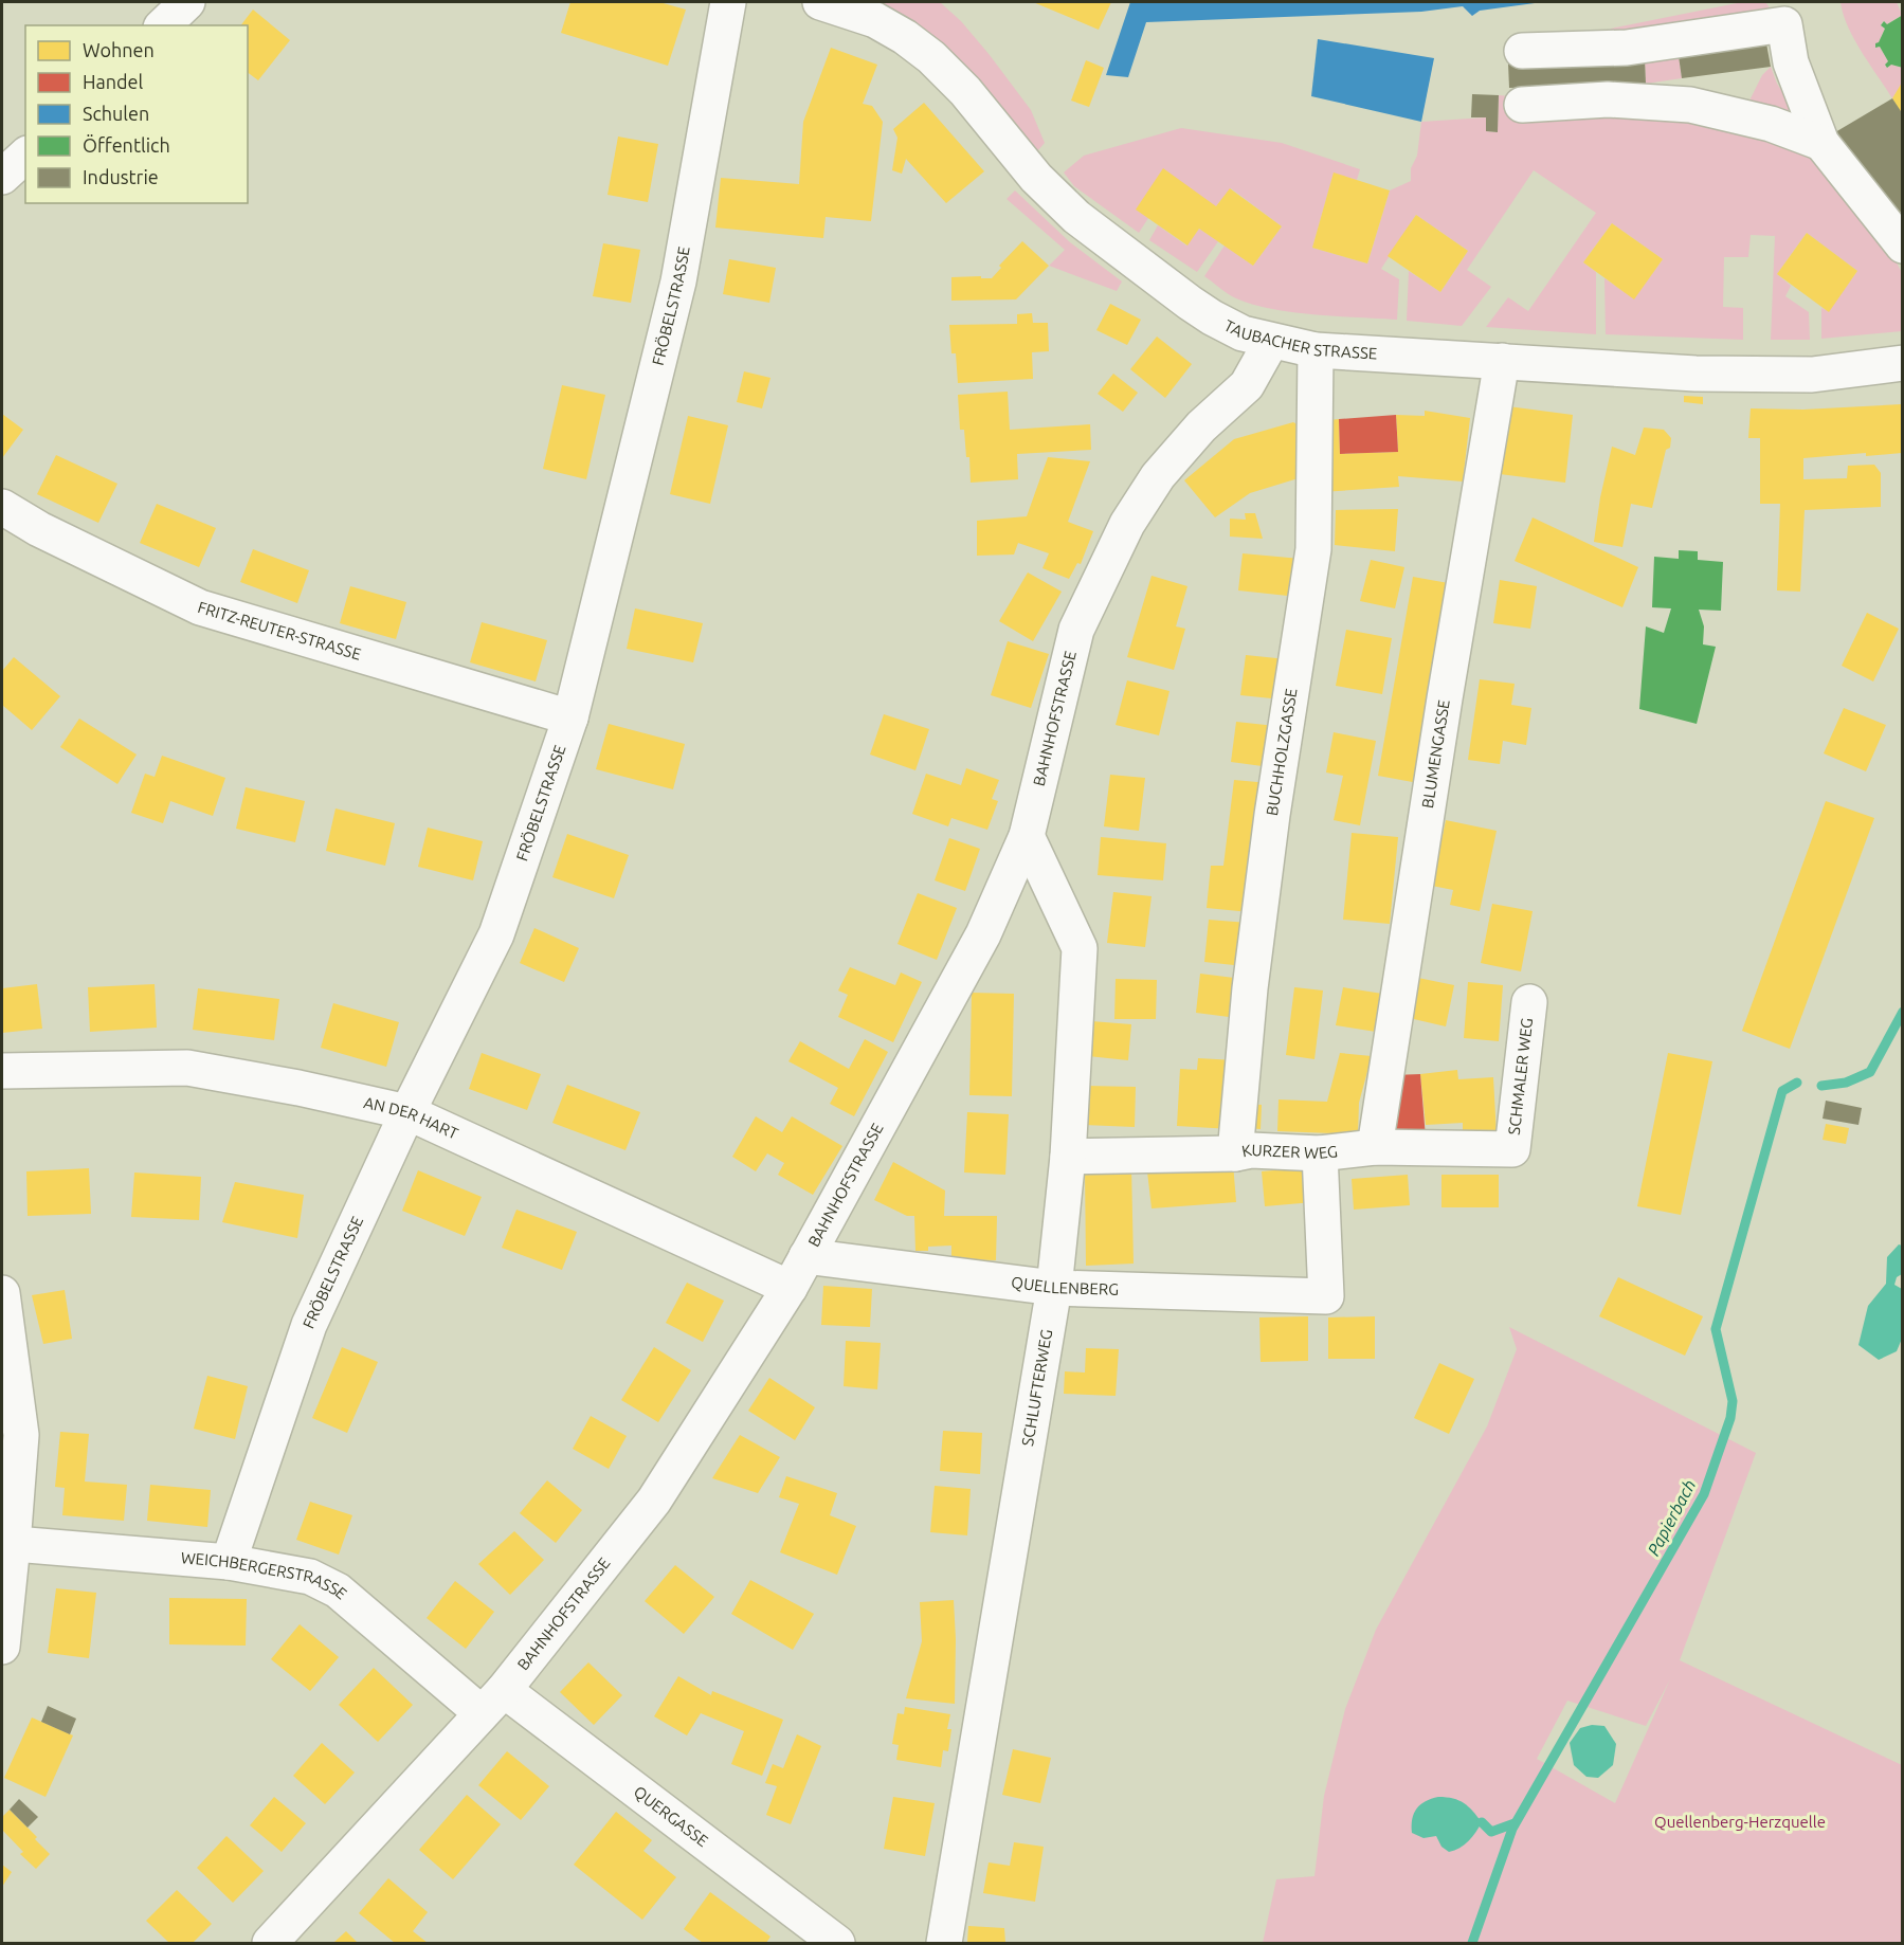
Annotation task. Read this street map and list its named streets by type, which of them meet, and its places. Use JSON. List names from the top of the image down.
{
  "streets": {
    "street": [
      "FRÖBELSTRASSE",
      "TAUBACHER STRASSE",
      "FRITZ-REUTER-STRASSE",
      "BAHNHOFSTRASSE",
      "BUCHHOLZGASSE",
      "BLUMENGASSE",
      "SCHMALER WEG",
      "AN DER HART",
      "KURZER WEG",
      "QUELLENBERG",
      "SCHLUFTERWEG",
      "WEICHBERGERSTRASSE",
      "QUERGASSE"
    ]
  },
  "crossings": [
    ["FRÖBELSTRASSE", "FRITZ-REUTER-STRASSE"],
    ["FRÖBELSTRASSE", "AN DER HART"],
    ["FRÖBELSTRASSE", "WEICHBERGERSTRASSE"],
    ["TAUBACHER STRASSE", "BAHNHOFSTRASSE"],
    ["TAUBACHER STRASSE", "BUCHHOLZGASSE"],
    ["TAUBACHER STRASSE", "BLUMENGASSE"],
    ["BAHNHOFSTRASSE", "AN DER HART"],
    ["BAHNHOFSTRASSE", "QUELLENBERG"],
    ["BAHNHOFSTRASSE", "SCHLUFTERWEG"],
    ["BAHNHOFSTRASSE", "WEICHBERGERSTRASSE"],
    ["BAHNHOFSTRASSE", "QUERGASSE"],
    ["BUCHHOLZGASSE", "KURZER WEG"],
    ["BLUMENGASSE", "KURZER WEG"],
    ["SCHMALER WEG", "KURZER WEG"],
    ["KURZER WEG", "QUELLENBERG"],
    ["KURZER WEG", "SCHLUFTERWEG"],
    ["QUELLENBERG", "SCHLUFTERWEG"],
    ["WEICHBERGERSTRASSE", "QUERGASSE"]
  ],
  "water": ["Papierbach"],
  "parks": ["Quellenberg-Herzquelle"],
  "legend": [
    "Wohnen",
    "Handel",
    "Schulen",
    "Öffentlich",
    "Industrie"
  ]
}
